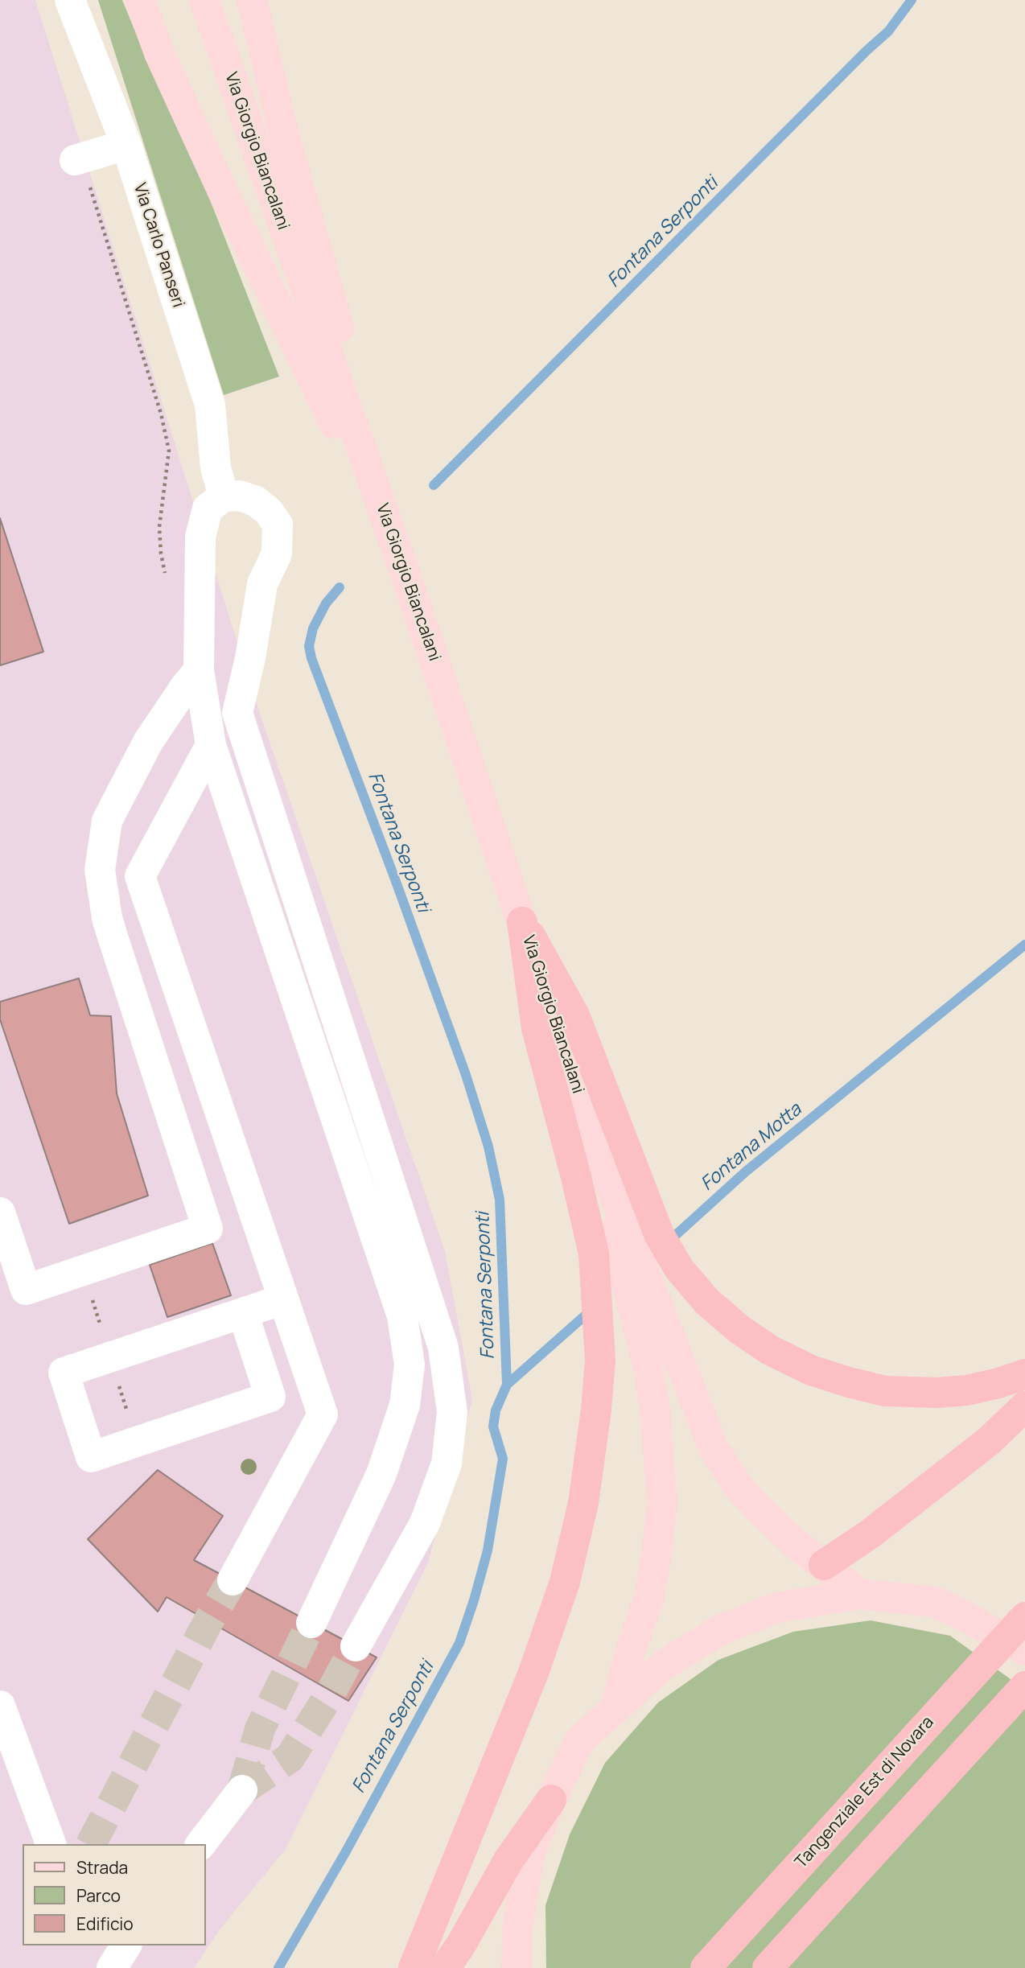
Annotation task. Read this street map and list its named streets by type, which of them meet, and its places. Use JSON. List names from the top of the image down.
{
  "streets": {
    "highway": ["Tangenziale Est di Novara"],
    "main road": ["Via Giorgio Biancalani"],
    "lane": ["Via Carlo Panseri"]
  },
  "water": ["Fontana Serponti", "Fontana Motta"],
  "legend": ["Strada", "Parco", "Edificio"]
}
